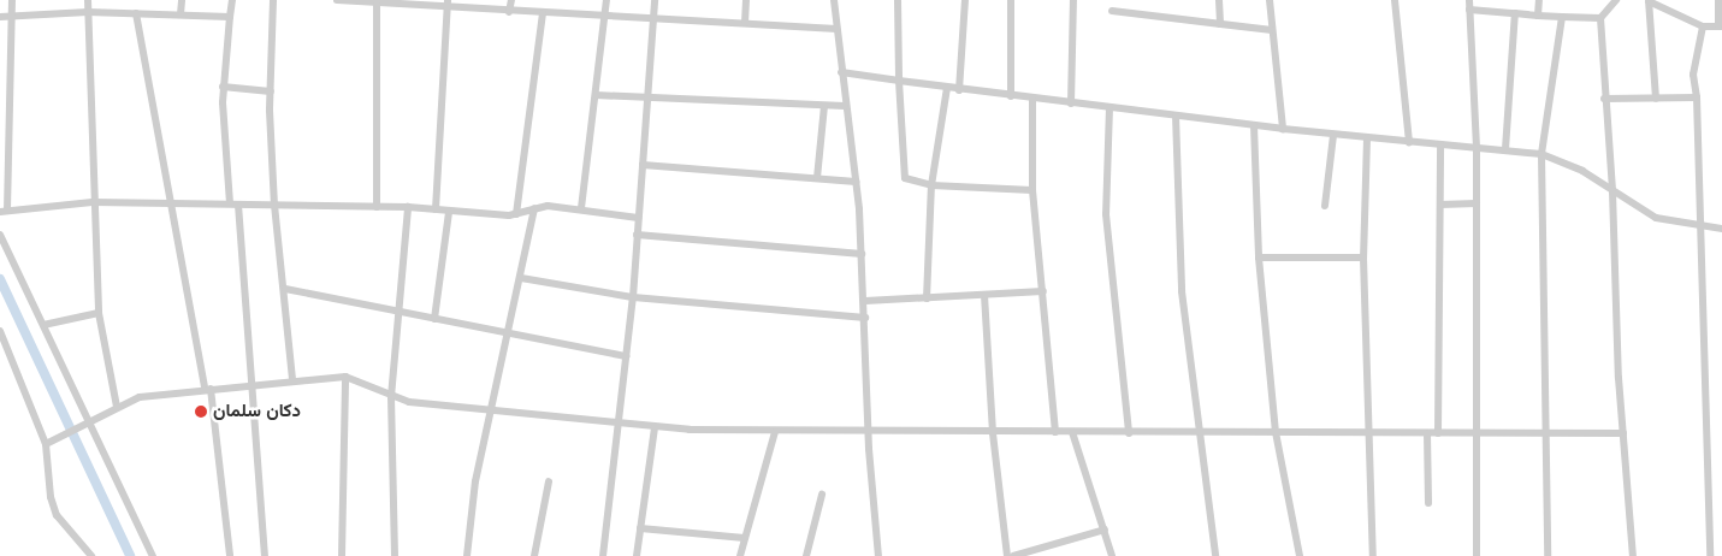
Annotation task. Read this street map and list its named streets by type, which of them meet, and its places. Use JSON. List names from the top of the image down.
{
  "places": ["دكان سلمان"]
}
